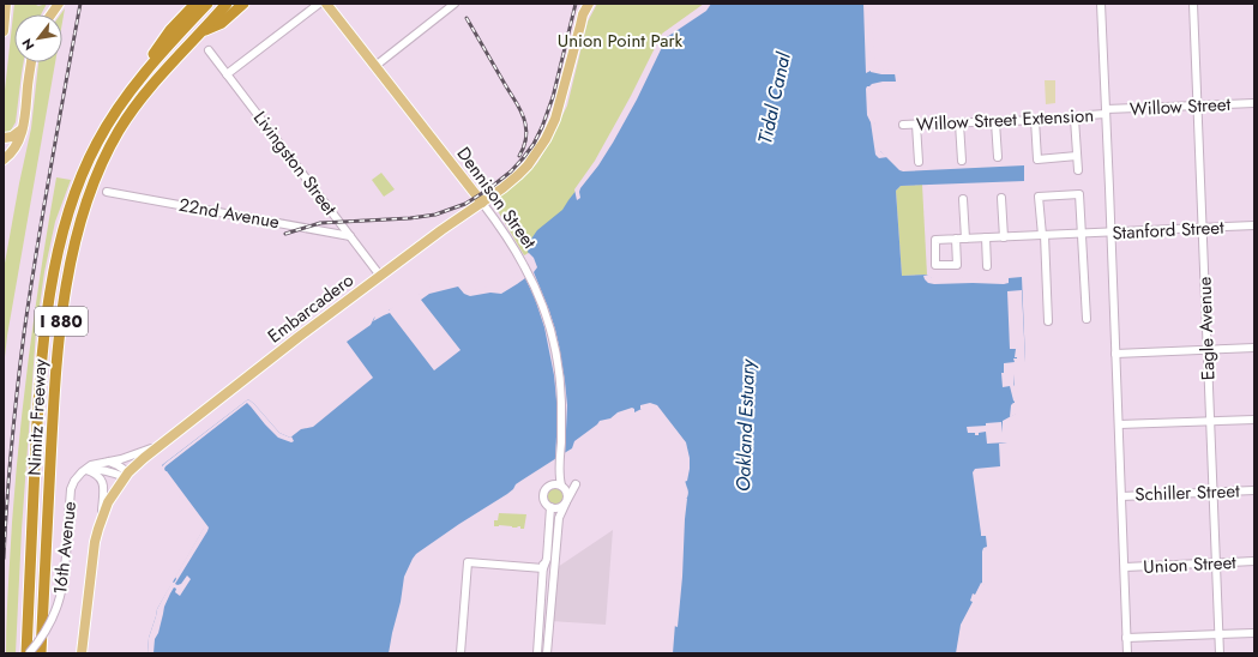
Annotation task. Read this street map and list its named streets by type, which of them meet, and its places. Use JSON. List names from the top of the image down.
{
  "streets": {
    "highway": ["I 880", "Nimitz Freeway"],
    "main road": ["Dennison Street", "Embarcadero"],
    "street": [
      "Willow Street",
      "Willow Street Extension",
      "Livingston Street",
      "22nd Avenue",
      "Stanford Street",
      "Eagle Avenue",
      "Schiller Street",
      "16th Avenue",
      "Union Street"
    ]
  },
  "crossings": [
    ["Willow Street", "Willow Street Extension"],
    ["Willow Street", "Eagle Avenue"],
    ["Livingston Street", "22nd Avenue"],
    ["Livingston Street", "Embarcadero"],
    ["Dennison Street", "Embarcadero"],
    ["Stanford Street", "Eagle Avenue"],
    ["Eagle Avenue", "Schiller Street"],
    ["Eagle Avenue", "Union Street"],
    ["Nimitz Freeway", "16th Avenue"]
  ],
  "water": ["Tidal Canal", "Oakland Estuary"],
  "parks": ["Union Point Park"],
  "north": "bottom left"
}
